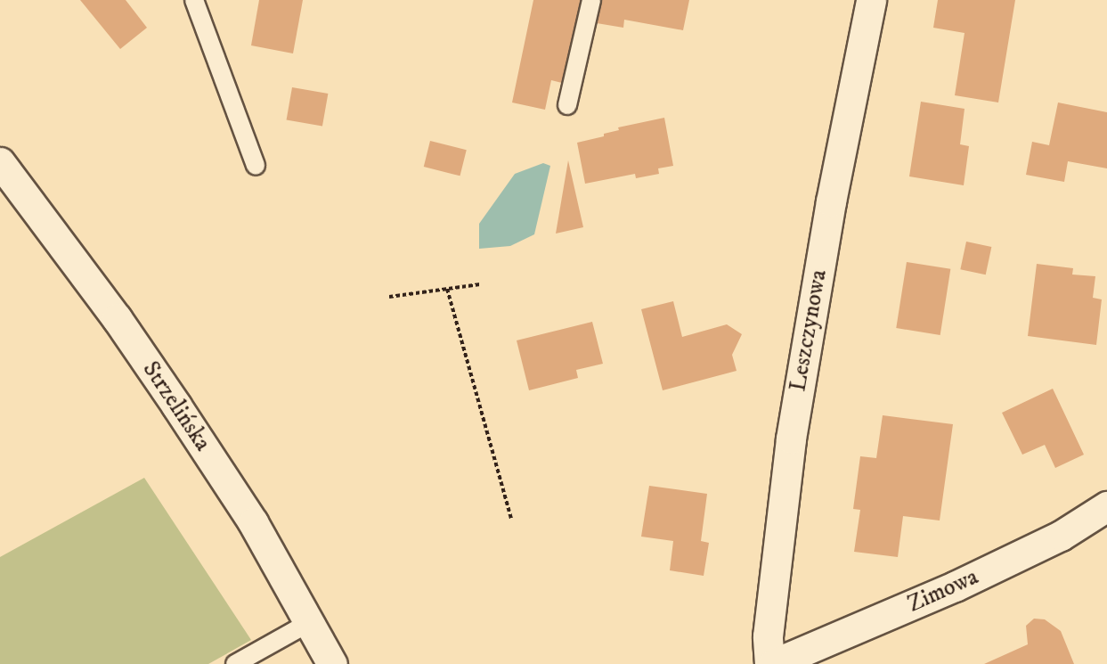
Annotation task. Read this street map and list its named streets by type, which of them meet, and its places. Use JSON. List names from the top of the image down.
{
  "streets": {
    "street": ["Leszczynowa", "Strzelińska", "Zimowa"]
  },
  "crossings": [
    ["Leszczynowa", "Zimowa"]
  ]
}
